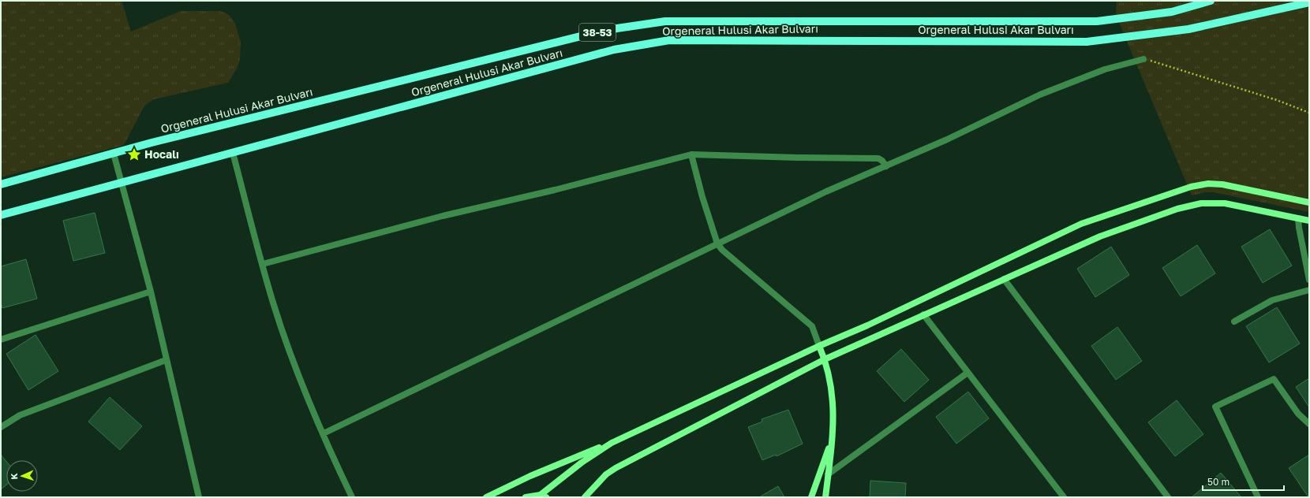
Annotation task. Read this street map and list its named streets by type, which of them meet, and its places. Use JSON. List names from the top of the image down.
{
  "streets": {
    "main road": ["Orgeneral Hulusi Akar Bulvarı", "38-53"]
  },
  "places": {
    "place": ["Hocalı"]
  },
  "scale_bar": "50 m",
  "north": "left"
}
